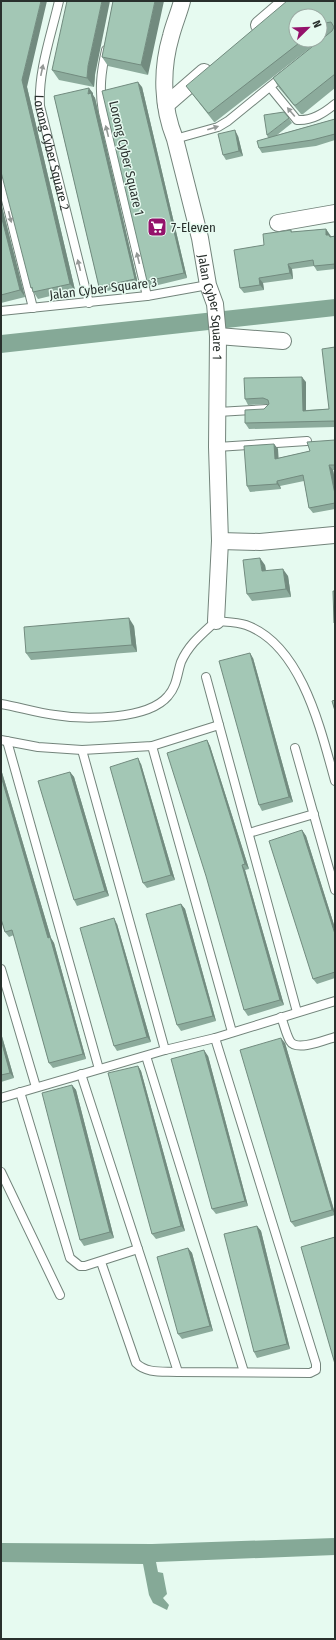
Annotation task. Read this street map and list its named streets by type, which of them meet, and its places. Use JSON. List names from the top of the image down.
{
  "streets": {
    "street": ["Jalan Cyber Square 1"],
    "lane": ["Lorong Cyber Square 2", "Lorong Cyber Square 1", "Jalan Cyber Square 3"]
  },
  "crossings": [
    ["Lorong Cyber Square 2", "Jalan Cyber Square 3"],
    ["Lorong Cyber Square 1", "Jalan Cyber Square 3"],
    ["Jalan Cyber Square 3", "Jalan Cyber Square 1"]
  ],
  "one_way": ["Lorong Cyber Square 1"],
  "places": {
    "supermarket": ["7-Eleven"]
  },
  "north": "top right"
}
